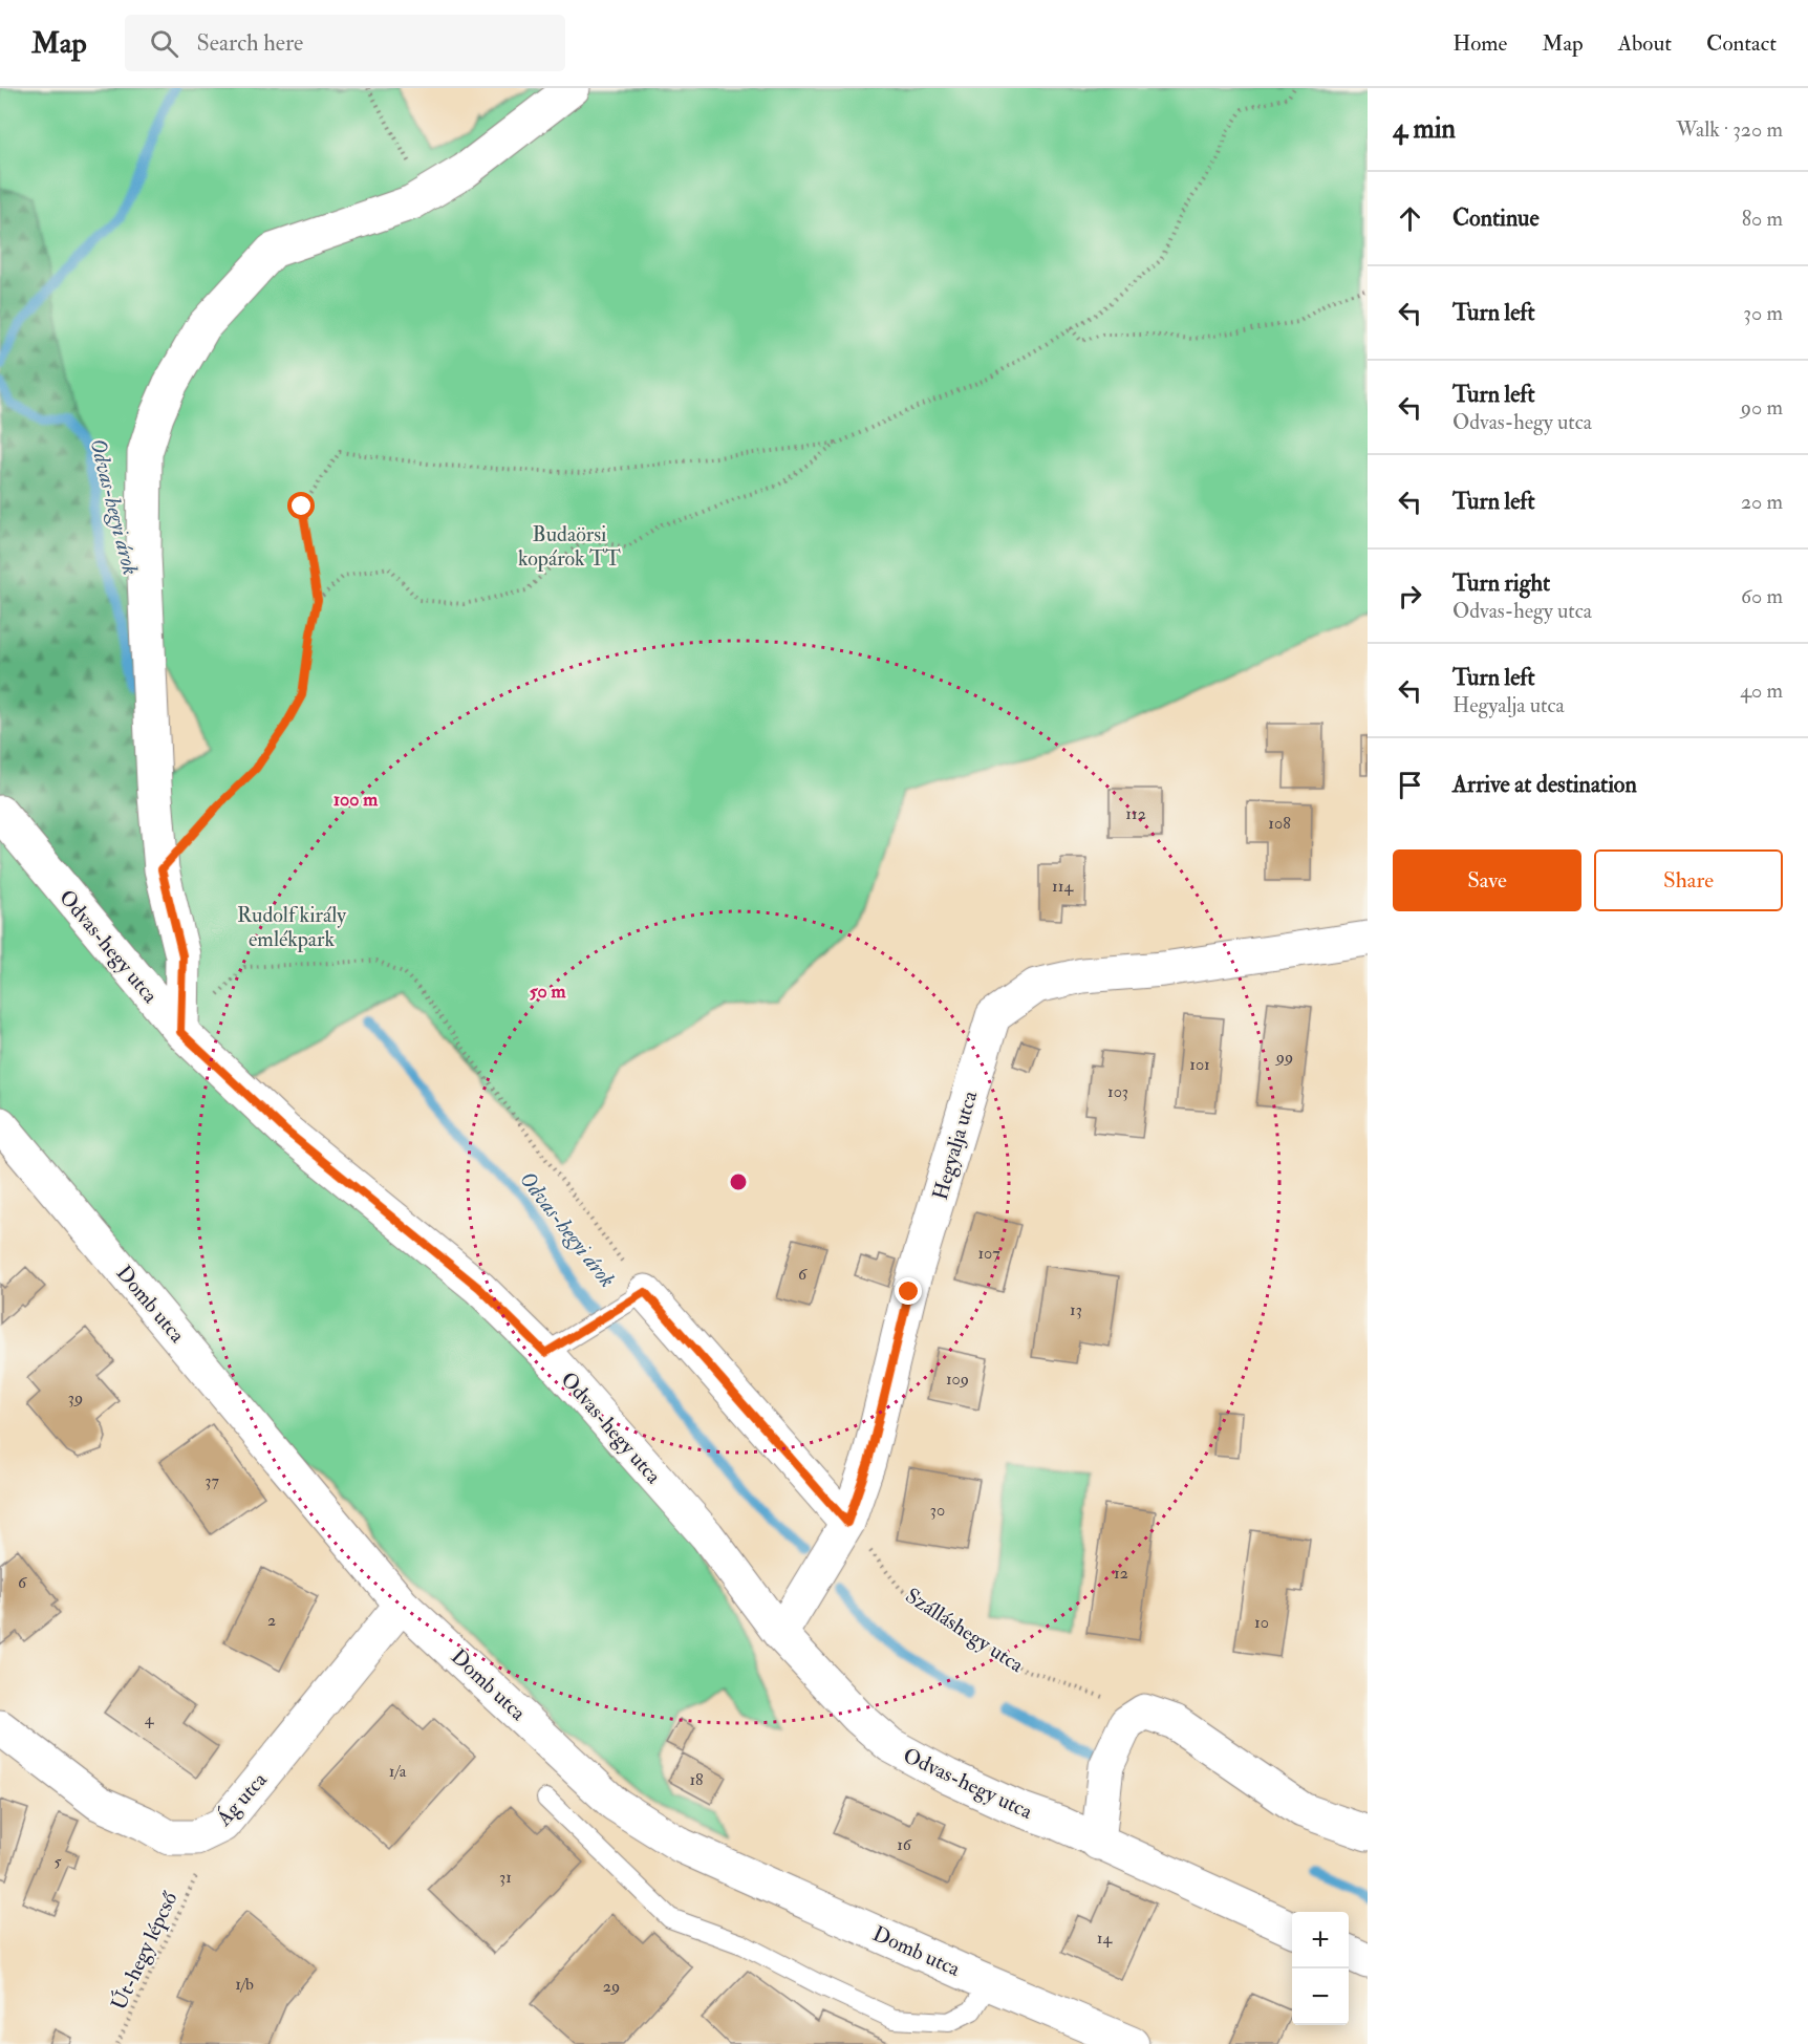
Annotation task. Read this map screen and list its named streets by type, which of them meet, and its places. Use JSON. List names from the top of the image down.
{
  "streets": {
    "street": [
      "Odvas-hegy utca",
      "Hegyalja utca",
      "Domb utca",
      "Ág utca"
    ],
    "path": ["Szálláshegy utca", "Út-hegy lépcső"]
  },
  "crossings": [
    ["Odvas-hegy utca", "Hegyalja utca"],
    ["Hegyalja utca", "Szálláshegy utca"],
    ["Domb utca", "Ág utca"]
  ],
  "water": ["Odvas-hegyi árok"],
  "parks": ["Budaörsi kopárok TT", "Rudolf király emlékpark"],
  "house_numbers": [
    "112",
    "108",
    "114",
    "99",
    "101",
    "103",
    "107",
    "6",
    "13",
    "109",
    "39",
    "37",
    "30",
    "12",
    "6",
    "2",
    "10",
    "4",
    "1/a",
    "18",
    "16",
    "5",
    "31",
    "14",
    "1/b",
    "29"
  ],
  "page": {
    "header": "Map",
    "search": "Search here",
    "nav": [
      "Home",
      "Map",
      "About",
      "Contact"
    ],
    "heading": ["4 min", "Walk · 320 m"],
    "list": [
      ["Continue", "80 m"],
      ["Turn left", "30 m"],
      ["Turn left", "Odvas-hegy utca", "90 m"],
      ["Turn left", "20 m"],
      ["Turn right", "Odvas-hegy utca", "60 m"],
      ["Turn left", "Hegyalja utca", "40 m"],
      "Arrive at destination"
    ],
    "buttons": ["Save", "Share"],
    "map_buttons": ["+", "−"]
  },
  "rings": ["100 m", "50 m"]
}
